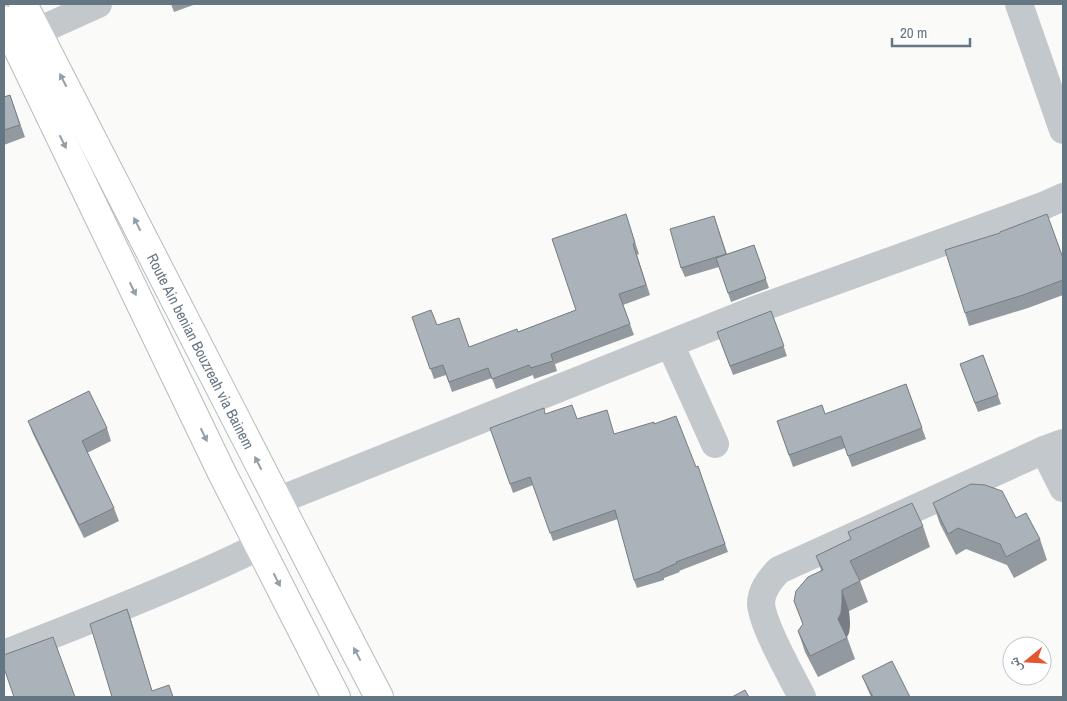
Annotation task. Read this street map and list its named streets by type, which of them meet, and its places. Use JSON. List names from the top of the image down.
{
  "streets": {
    "main road": ["Route Ain benian Bouzreah via Bainem"]
  },
  "scale_bar": "20 m",
  "north": "left"
}
